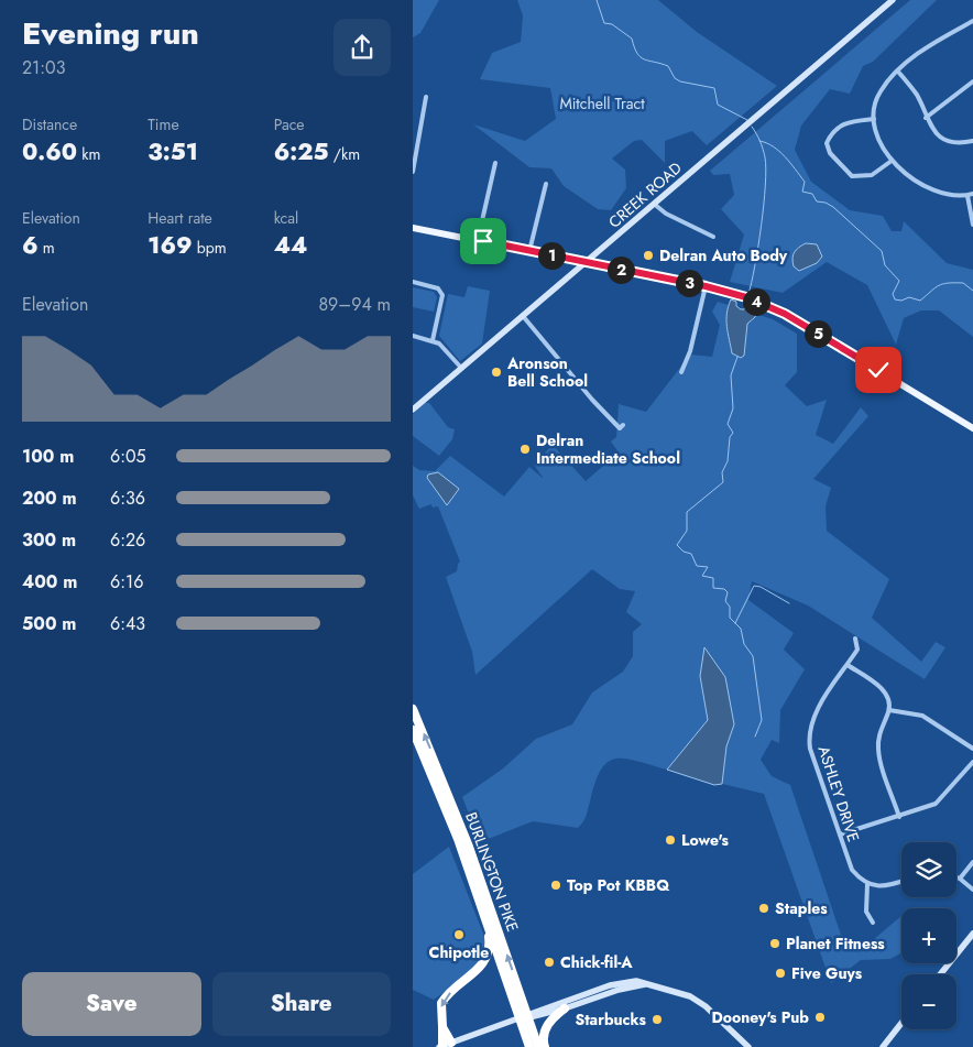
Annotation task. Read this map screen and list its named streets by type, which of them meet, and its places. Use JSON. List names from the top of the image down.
{
  "streets": {
    "highway": ["BURLINGTON PIKE"],
    "street": ["CREEK ROAD", "ASHLEY DRIVE"]
  },
  "parks": ["Mitchell Tract"],
  "places": [
    "Delran Auto Body",
    "Aronson Bell School",
    "Delran Intermediate School",
    "Lowe's",
    "Top Pot KBBQ",
    "Staples",
    "Chipotle",
    "Planet Fitness",
    "Chick-fil-A",
    "Five Guys",
    "Dooney's Pub",
    "Starbucks"
  ],
  "page": {
    "heading": ["Evening run", "21:03"],
    "stats": [
      ["Distance", "0.60 km"],
      ["Time", "3:51"],
      ["Pace", "6:25 /km"],
      ["Elevation", "6 m"],
      ["Heart rate", "169 bpm"],
      ["kcal", "44"]
    ],
    "pins": [
      "1",
      "2",
      "3",
      "4",
      "5"
    ],
    "chart": ["Elevation", "89–94 m"],
    "list": [
      {
        "name": "100 m",
        "note": "6:05"
      },
      {
        "name": "200 m",
        "note": "6:36"
      },
      {
        "name": "300 m",
        "note": "6:26"
      },
      {
        "name": "400 m",
        "note": "6:16"
      },
      {
        "name": "500 m",
        "note": "6:43"
      }
    ],
    "map_buttons": ["+", "−"],
    "buttons": ["Save", "Share"]
  }
}
